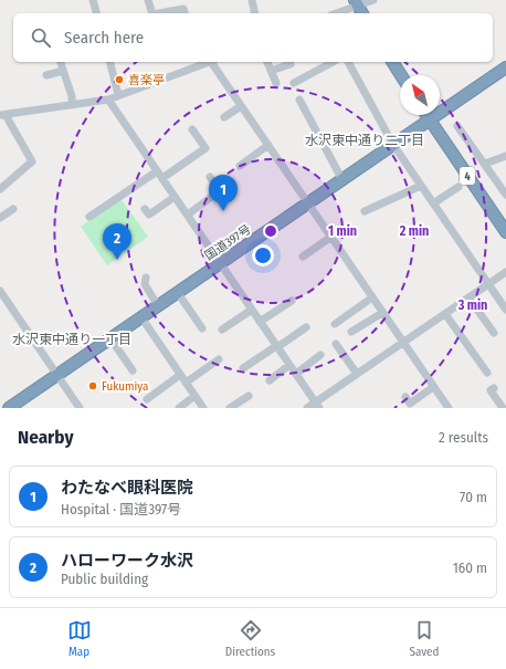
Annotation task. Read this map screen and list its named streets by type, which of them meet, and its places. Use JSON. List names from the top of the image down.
{
  "streets": {
    "highway": ["4", "国道397号"]
  },
  "crossings": [
    ["4", "国道397号"]
  ],
  "districts": ["水沢東中通り二丁目", "水沢東中通り一丁目"],
  "places": ["喜楽亭", "Fukumiya"],
  "north": "top left",
  "page": {
    "search": "Search here",
    "pins": ["1", "2"],
    "heading": ["Nearby", "2 results"],
    "list": [
      {
        "mark": "1",
        "name": "わたなべ眼科医院",
        "note": "Hospital · 国道397号",
        "value": "70 m"
      },
      {
        "mark": "2",
        "name": "ハローワーク水沢",
        "note": "Public building",
        "value": "160 m"
      }
    ],
    "nav": ["Map", "Directions", "Saved"]
  },
  "rings": ["1 min", "2 min", "3 min"]
}
